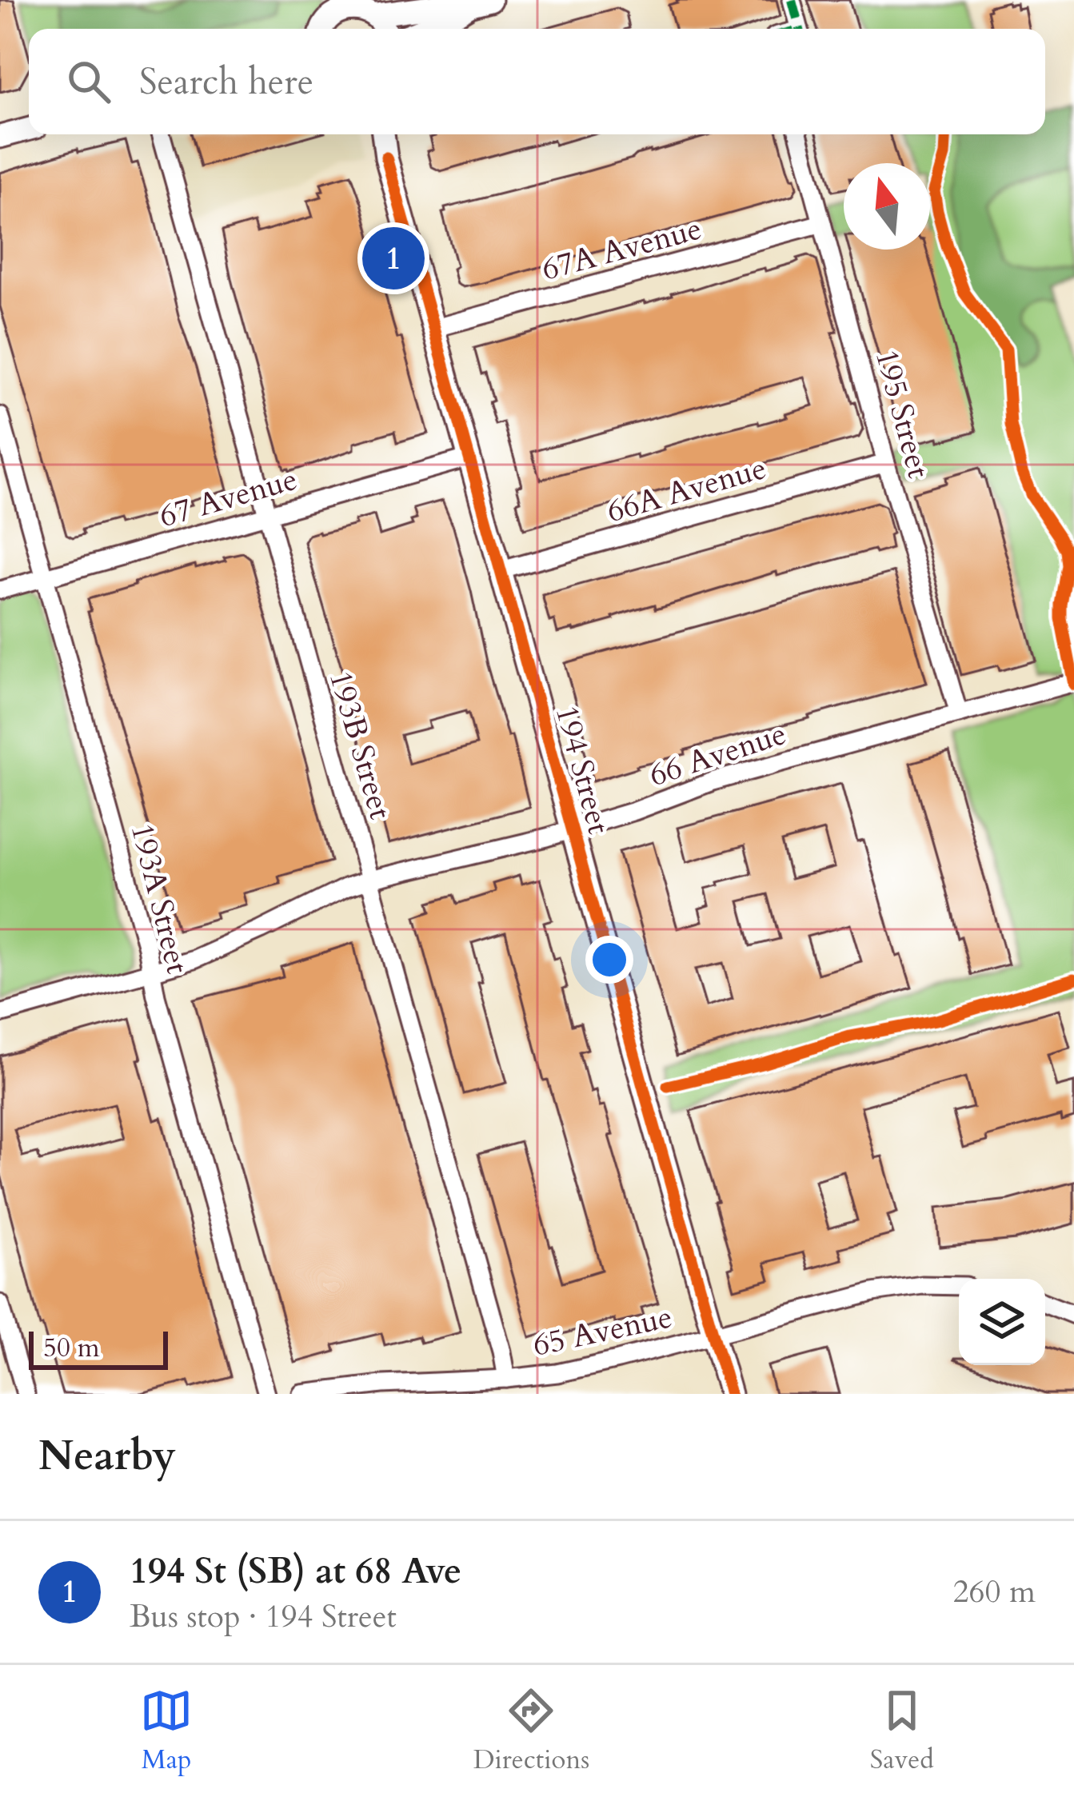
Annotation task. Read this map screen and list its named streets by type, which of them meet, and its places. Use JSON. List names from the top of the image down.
{
  "streets": {
    "street": [
      "67A Avenue",
      "195 Street",
      "66A Avenue",
      "67 Avenue",
      "193B Street",
      "66 Avenue",
      "194 Street",
      "193A Street",
      "65 Avenue"
    ]
  },
  "crossings": [
    ["67A Avenue", "195 Street"],
    ["67A Avenue", "194 Street"],
    ["195 Street", "66A Avenue"],
    ["195 Street", "66 Avenue"],
    ["66A Avenue", "194 Street"],
    ["67 Avenue", "193B Street"],
    ["67 Avenue", "194 Street"],
    ["67 Avenue", "193A Street"],
    ["193B Street", "66 Avenue"],
    ["193B Street", "65 Avenue"],
    ["66 Avenue", "194 Street"],
    ["66 Avenue", "193A Street"],
    ["194 Street", "65 Avenue"]
  ],
  "scale_bar": "50 m",
  "north": "top",
  "page": {
    "search": "Search here",
    "pins": "1",
    "scale": "50 m",
    "heading": "Nearby",
    "list": [
      {
        "mark": "1",
        "name": "194 St (SB) at 68 Ave",
        "note": "Bus stop · 194 Street",
        "value": "260 m"
      }
    ],
    "nav": ["Map", "Directions", "Saved"]
  }
}
